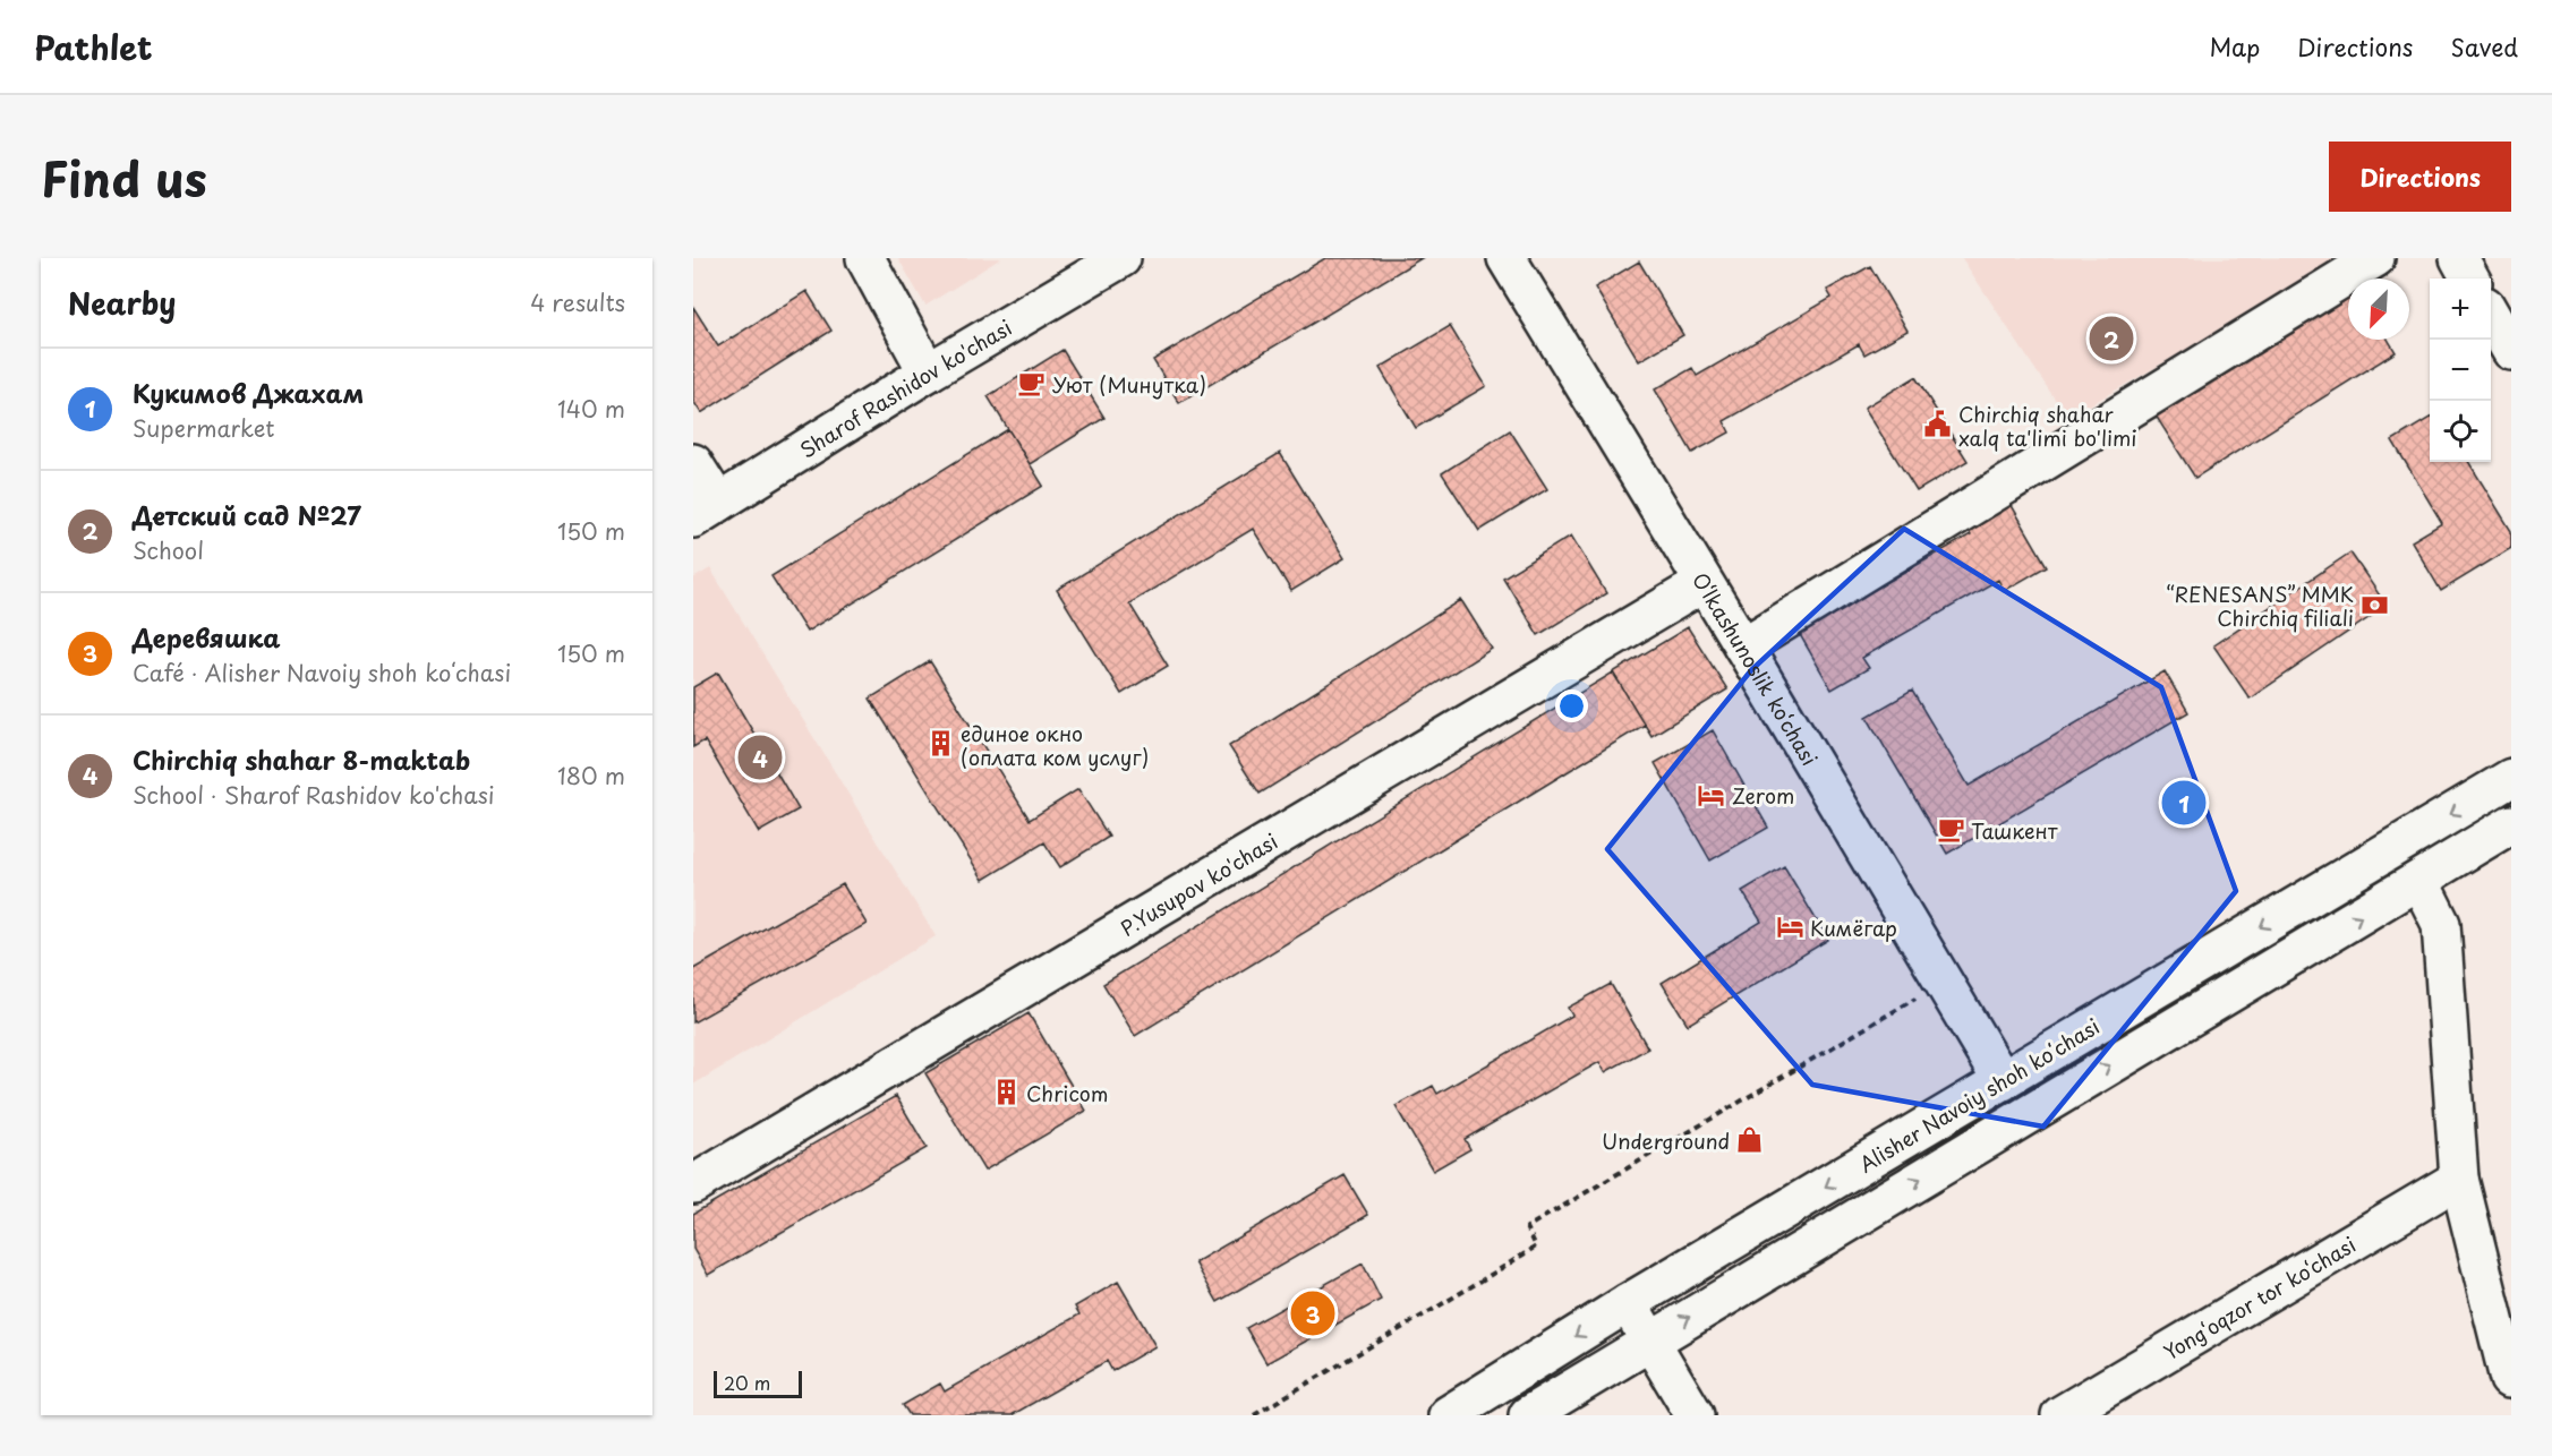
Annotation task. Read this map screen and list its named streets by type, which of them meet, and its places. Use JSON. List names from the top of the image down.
{
  "streets": {
    "street": [
      "Sharof Rashidov ko'chasi",
      "O‘lkashunoslik ko‘chasi",
      "P.Yusupov ko'chasi",
      "Alisher Navoiy shoh koʻchasi",
      "Yong‘oqzor tor ko‘chasi"
    ]
  },
  "crossings": [
    ["O‘lkashunoslik ko‘chasi", "P.Yusupov ko'chasi"],
    ["O‘lkashunoslik ko‘chasi", "Alisher Navoiy shoh koʻchasi"]
  ],
  "places": {
    "cafe": ["Уют (Минутка)", "Ташкент"],
    "public building": ["Chirchiq shahar xalq ta'limi bo'limi"],
    "bank": ["“RENESANS” MMK Chirchiq filiali"],
    "building": ["единое окно (оплата ком услуг)", "Chricom"],
    "hotel": ["Zerom", "Кимёгар"],
    "shop": ["Underground"]
  },
  "scale_bar": "20 m",
  "north": "bottom left",
  "page": {
    "header": "Pathlet",
    "nav": ["Map", "Directions", "Saved"],
    "title": "Find us",
    "buttons": "Directions",
    "heading": ["Nearby", "4 results"],
    "map_buttons": ["+", "−"],
    "pins": [
      "2",
      "4",
      "1",
      "3"
    ],
    "list": [
      {
        "mark": "1",
        "name": "Кукимов Джахам",
        "note": "Supermarket",
        "value": "140 m"
      },
      {
        "mark": "2",
        "name": "Детский сад №27",
        "note": "School",
        "value": "150 m"
      },
      {
        "mark": "3",
        "name": "Деревяшка",
        "note": "Café · Alisher Navoiy shoh koʻchasi",
        "value": "150 m"
      },
      {
        "mark": "4",
        "name": "Chirchiq shahar 8-maktab",
        "note": "School · Sharof Rashidov ko'chasi",
        "value": "180 m"
      }
    ],
    "scale": "20 m"
  }
}
